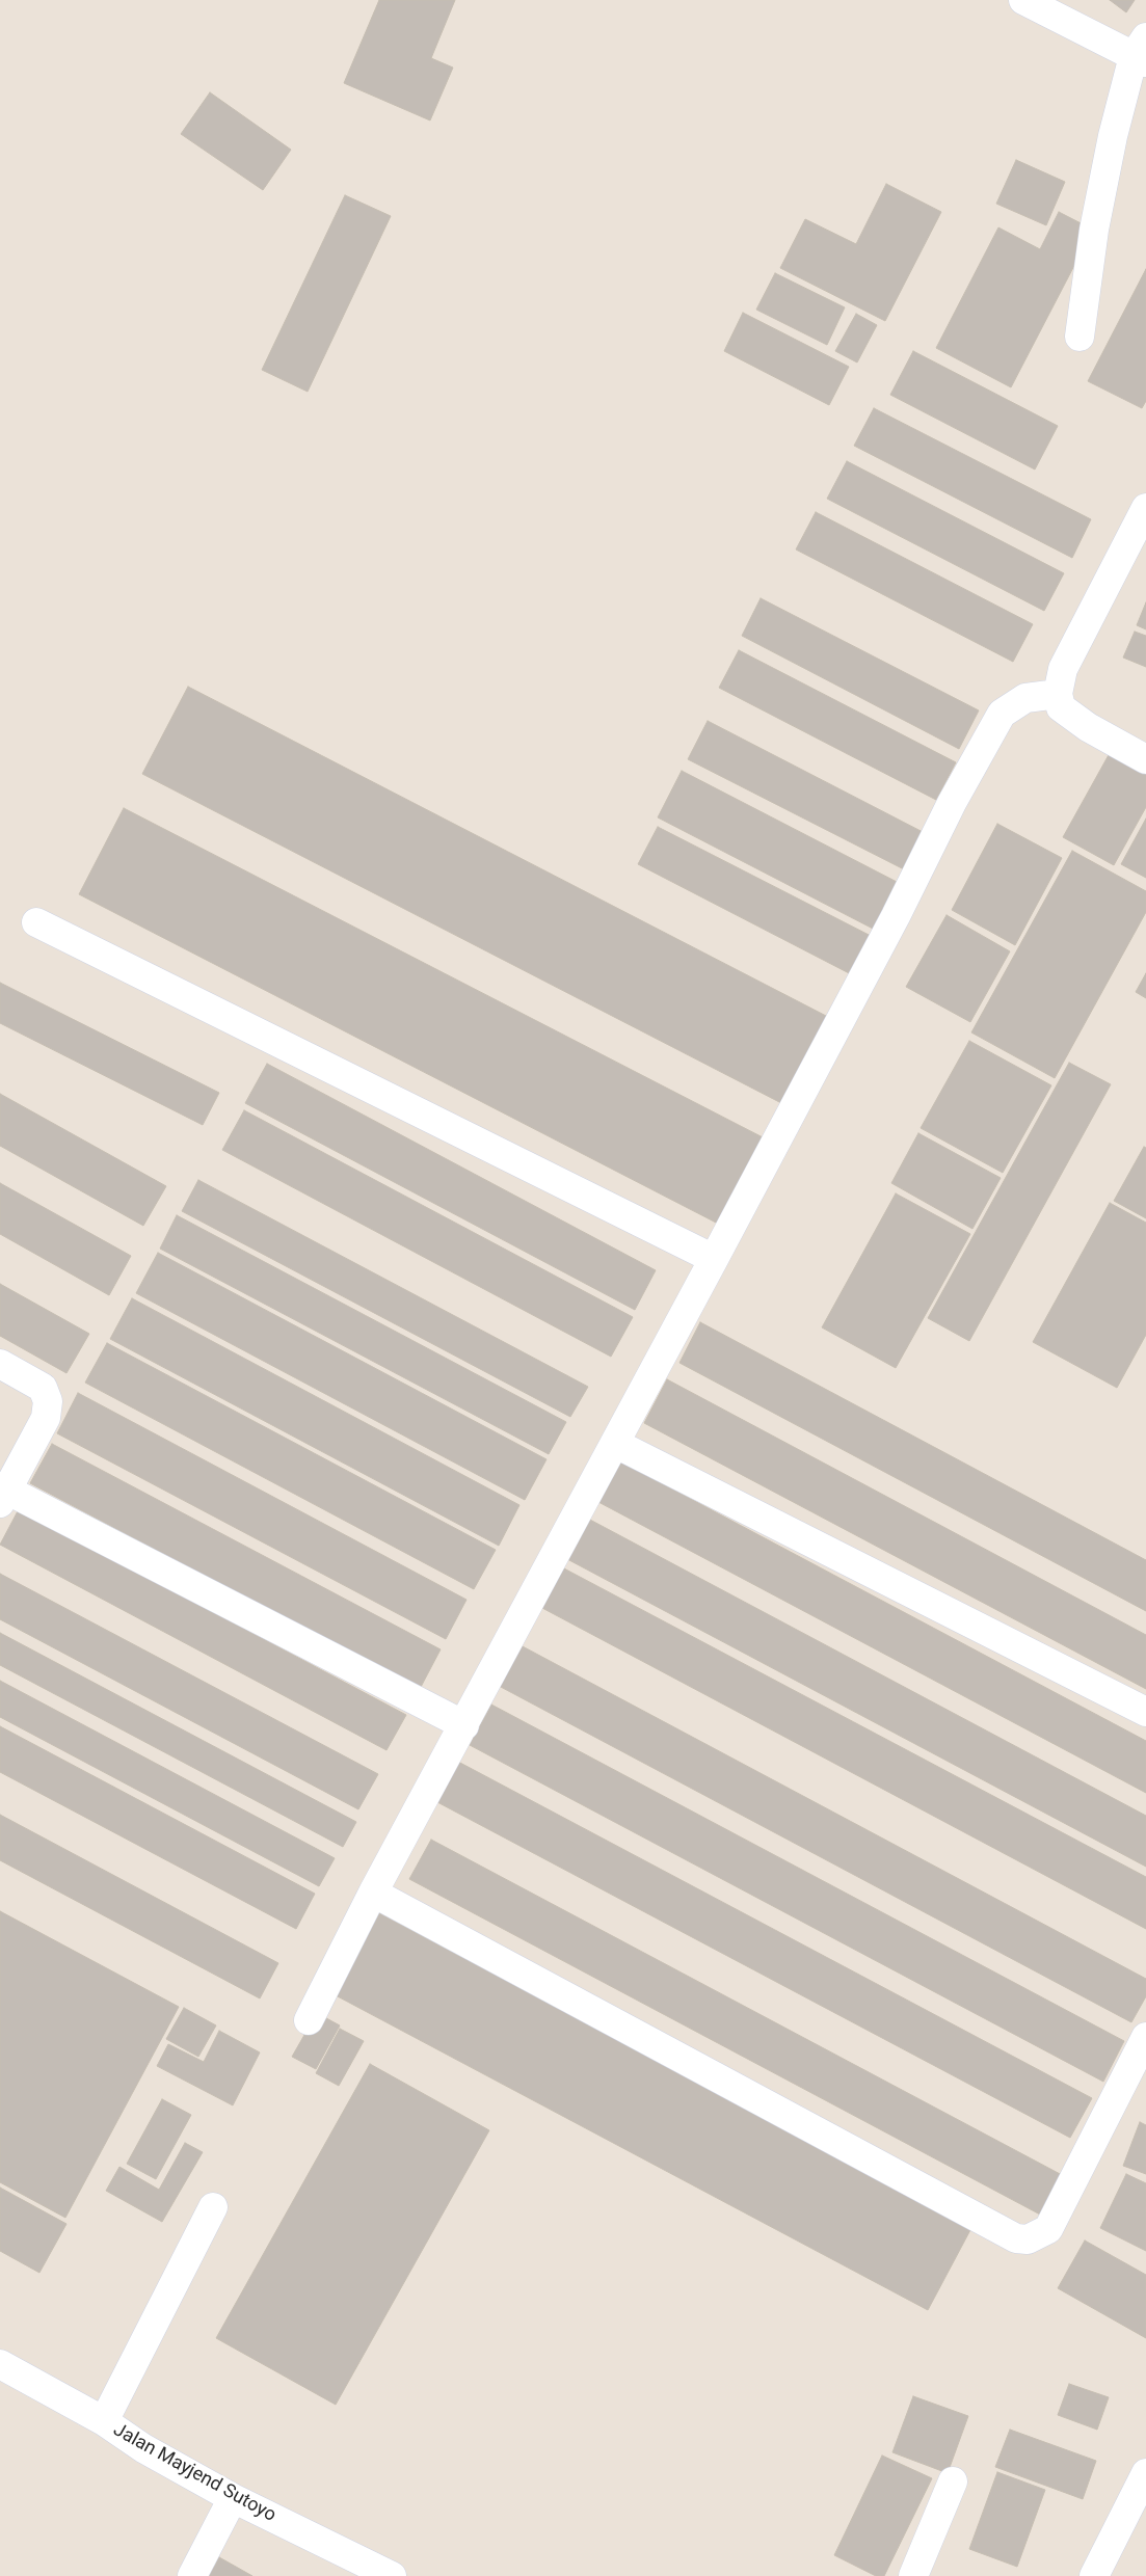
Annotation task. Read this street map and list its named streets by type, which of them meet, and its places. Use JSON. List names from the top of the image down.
{
  "streets": {
    "street": ["Jalan Mayjend Sutoyo"]
  }
}
